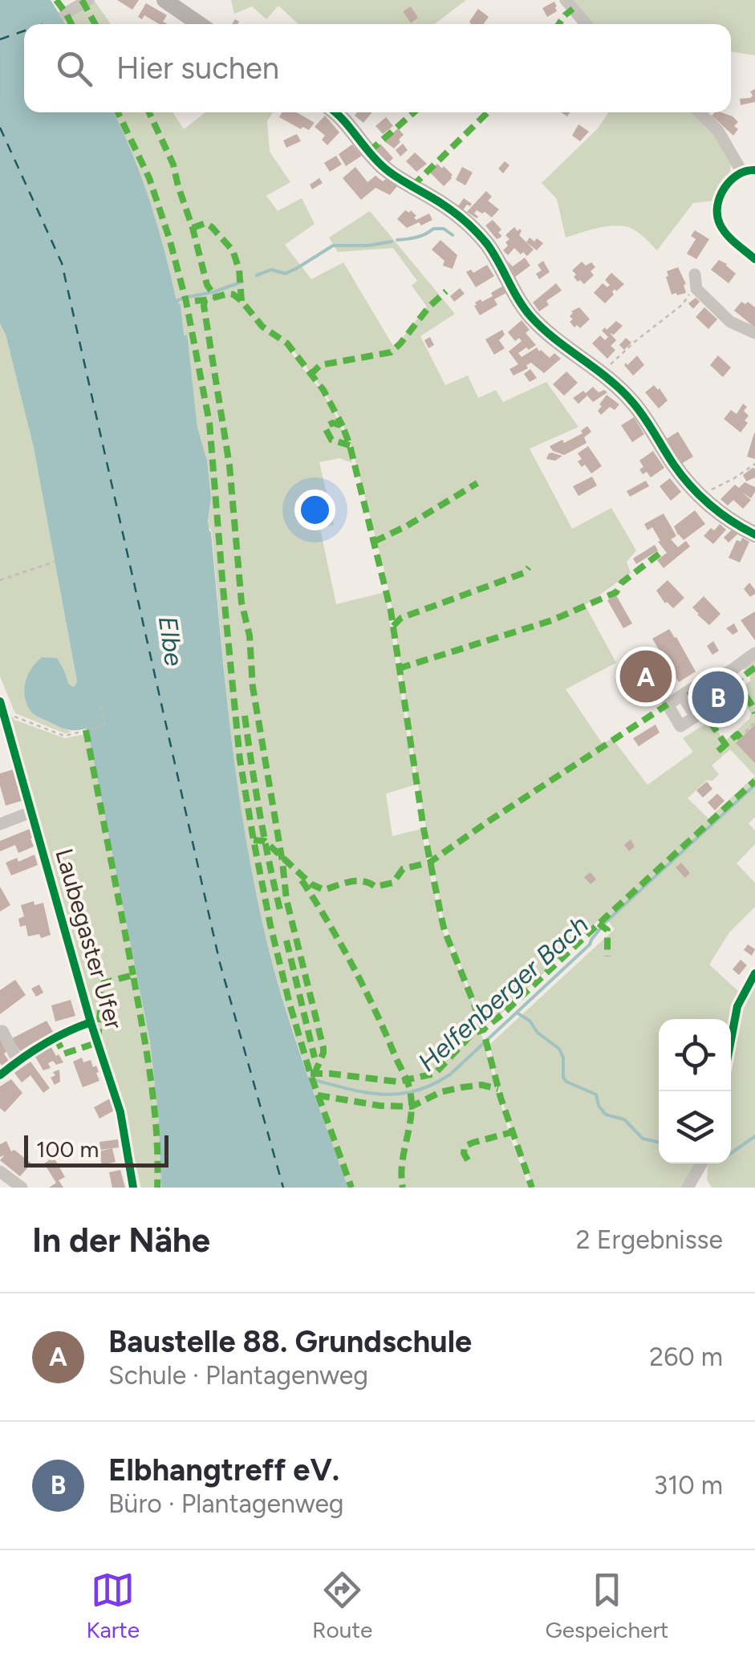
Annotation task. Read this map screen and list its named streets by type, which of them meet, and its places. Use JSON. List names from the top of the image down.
{
  "streets": {
    "street": ["Laubegaster Ufer"]
  },
  "water": ["Elbe", "Helfenberger Bach"],
  "scale_bar": "100 m",
  "page": {
    "search": "Hier suchen",
    "pins": ["A", "B"],
    "scale": "100 m",
    "heading": ["In der Nähe", "2 Ergebnisse"],
    "list": [
      {
        "mark": "A",
        "name": "Baustelle 88. Grundschule",
        "note": "Schule · Plantagenweg",
        "value": "260 m"
      },
      {
        "mark": "B",
        "name": "Elbhangtreff eV.",
        "note": "Büro · Plantagenweg",
        "value": "310 m"
      }
    ],
    "nav": ["Karte", "Route", "Gespeichert"]
  }
}
